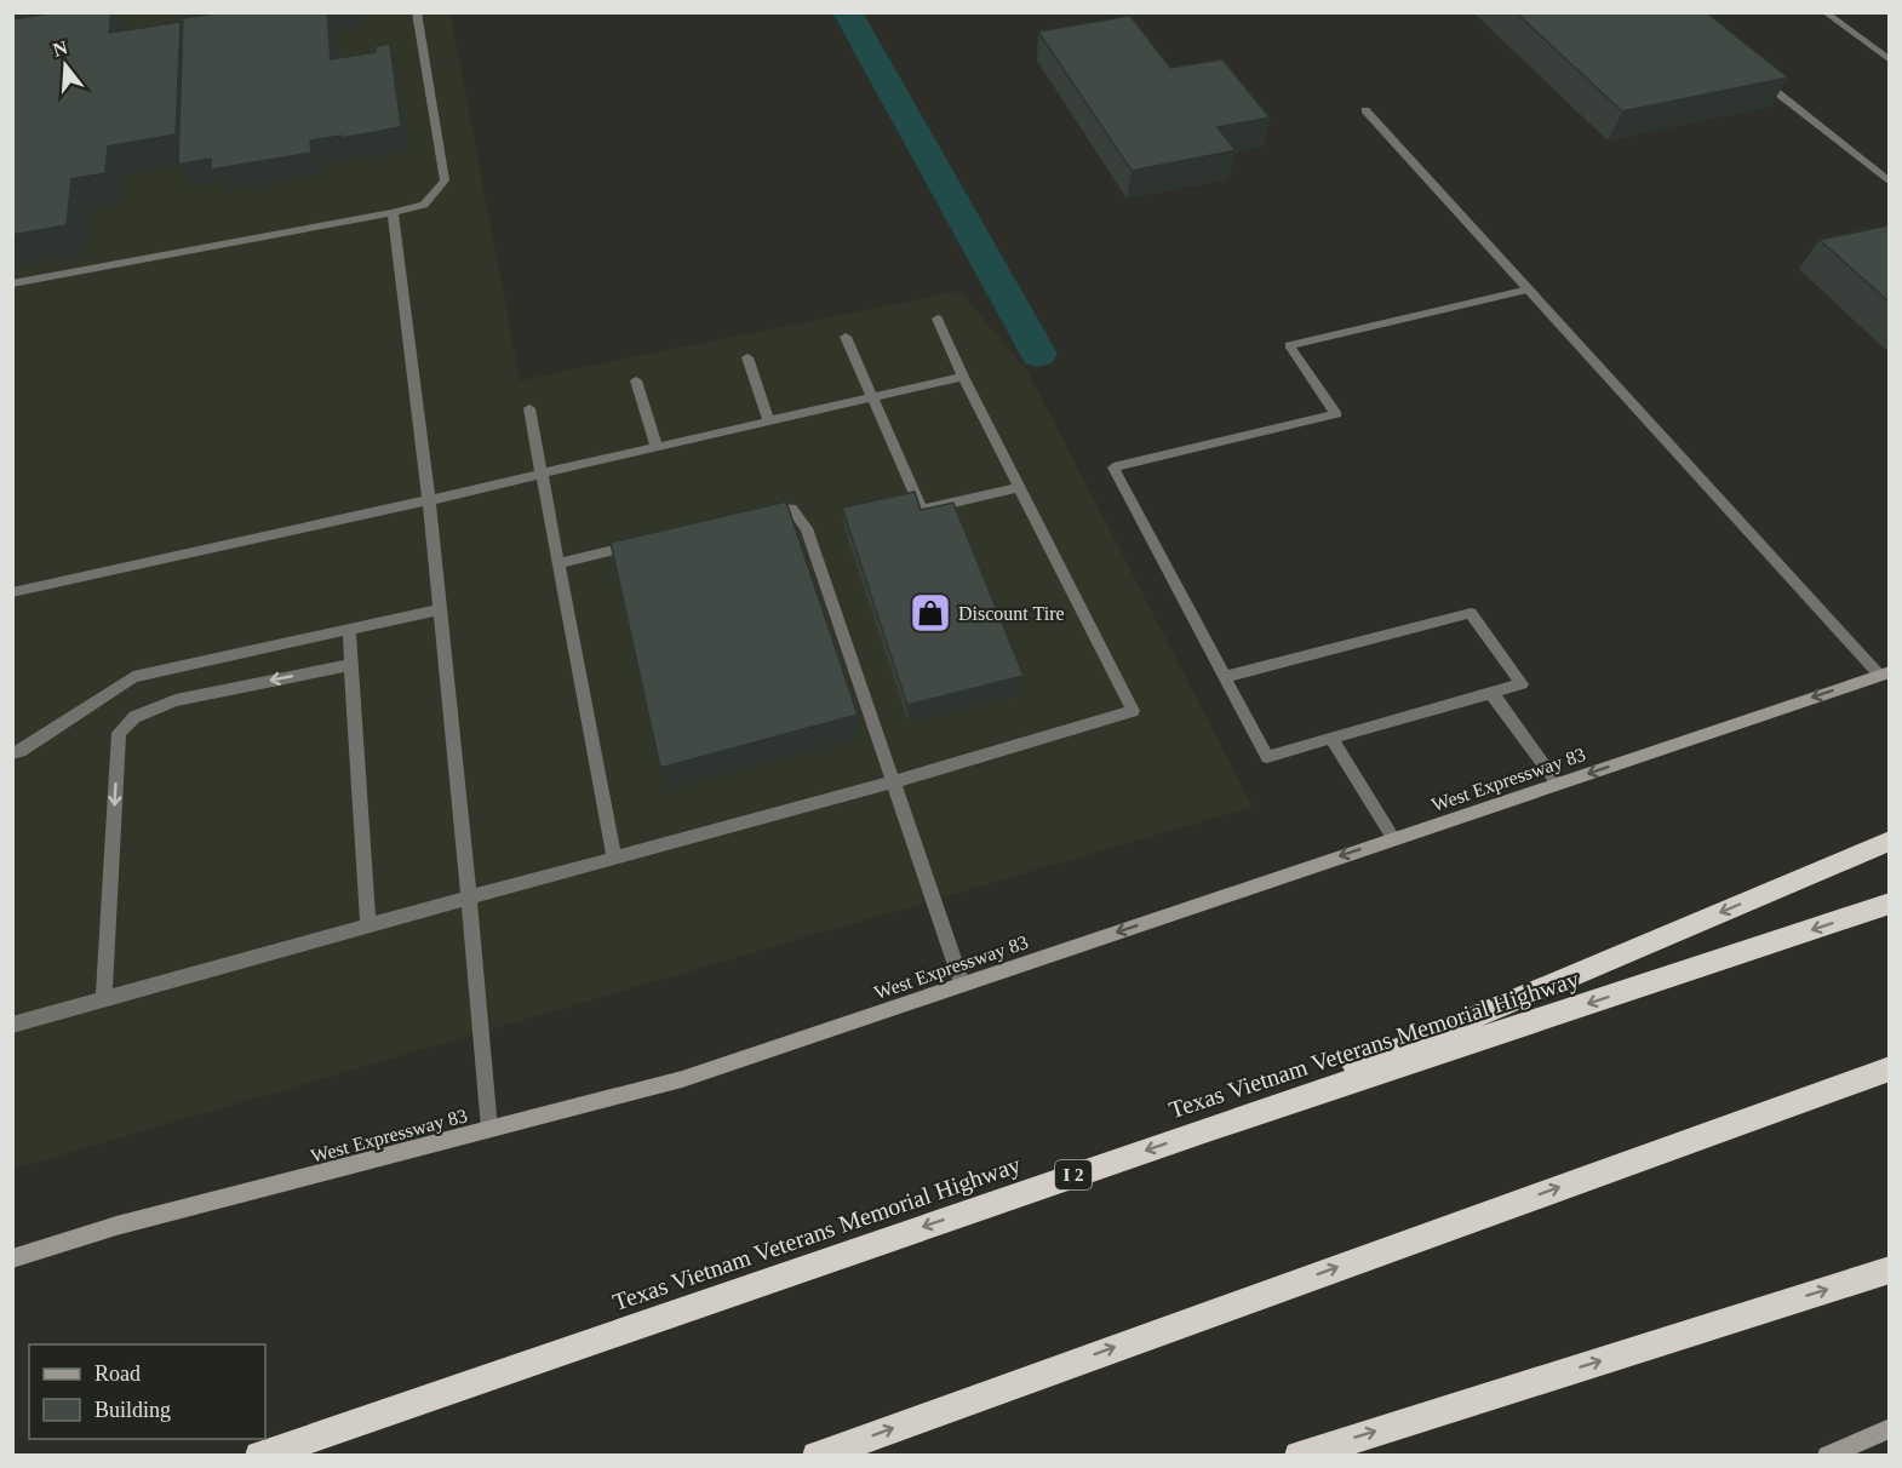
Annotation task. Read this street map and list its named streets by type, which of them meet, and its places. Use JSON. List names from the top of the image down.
{
  "streets": {
    "highway": ["Texas Vietnam Veterans Memorial Highway", "I 2"],
    "main road": ["West Expressway 83"]
  },
  "one_way": ["West Expressway 83"],
  "places": {
    "shop": ["Discount Tire"]
  },
  "legend": ["Road", "Building"],
  "north": "top"
}
